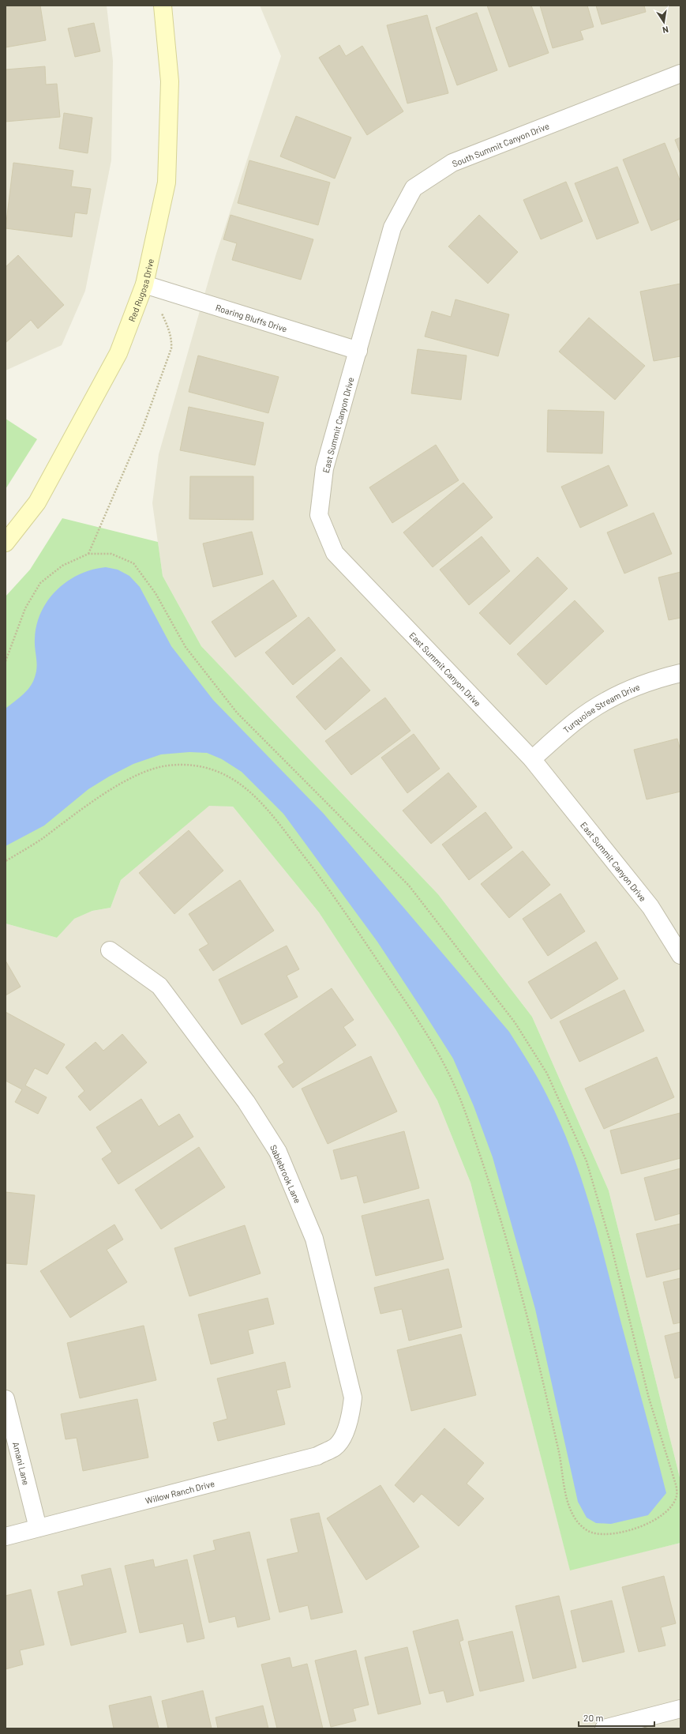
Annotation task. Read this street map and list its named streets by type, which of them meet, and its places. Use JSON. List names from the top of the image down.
{
  "streets": {
    "street": [
      "South Summit Canyon Drive",
      "Red Rugosa Drive",
      "Roaring Bluffs Drive",
      "East Summit Canyon Drive",
      "Turquoise Stream Drive",
      "Sablebrook Lane",
      "Amani Lane",
      "Willow Ranch Drive"
    ]
  },
  "crossings": [
    ["South Summit Canyon Drive", "Roaring Bluffs Drive"],
    ["South Summit Canyon Drive", "East Summit Canyon Drive"],
    ["Red Rugosa Drive", "Roaring Bluffs Drive"],
    ["Roaring Bluffs Drive", "East Summit Canyon Drive"],
    ["East Summit Canyon Drive", "Turquoise Stream Drive"],
    ["Sablebrook Lane", "Willow Ranch Drive"],
    ["Amani Lane", "Willow Ranch Drive"]
  ],
  "scale_bar": "20 m",
  "north": "bottom"
}
